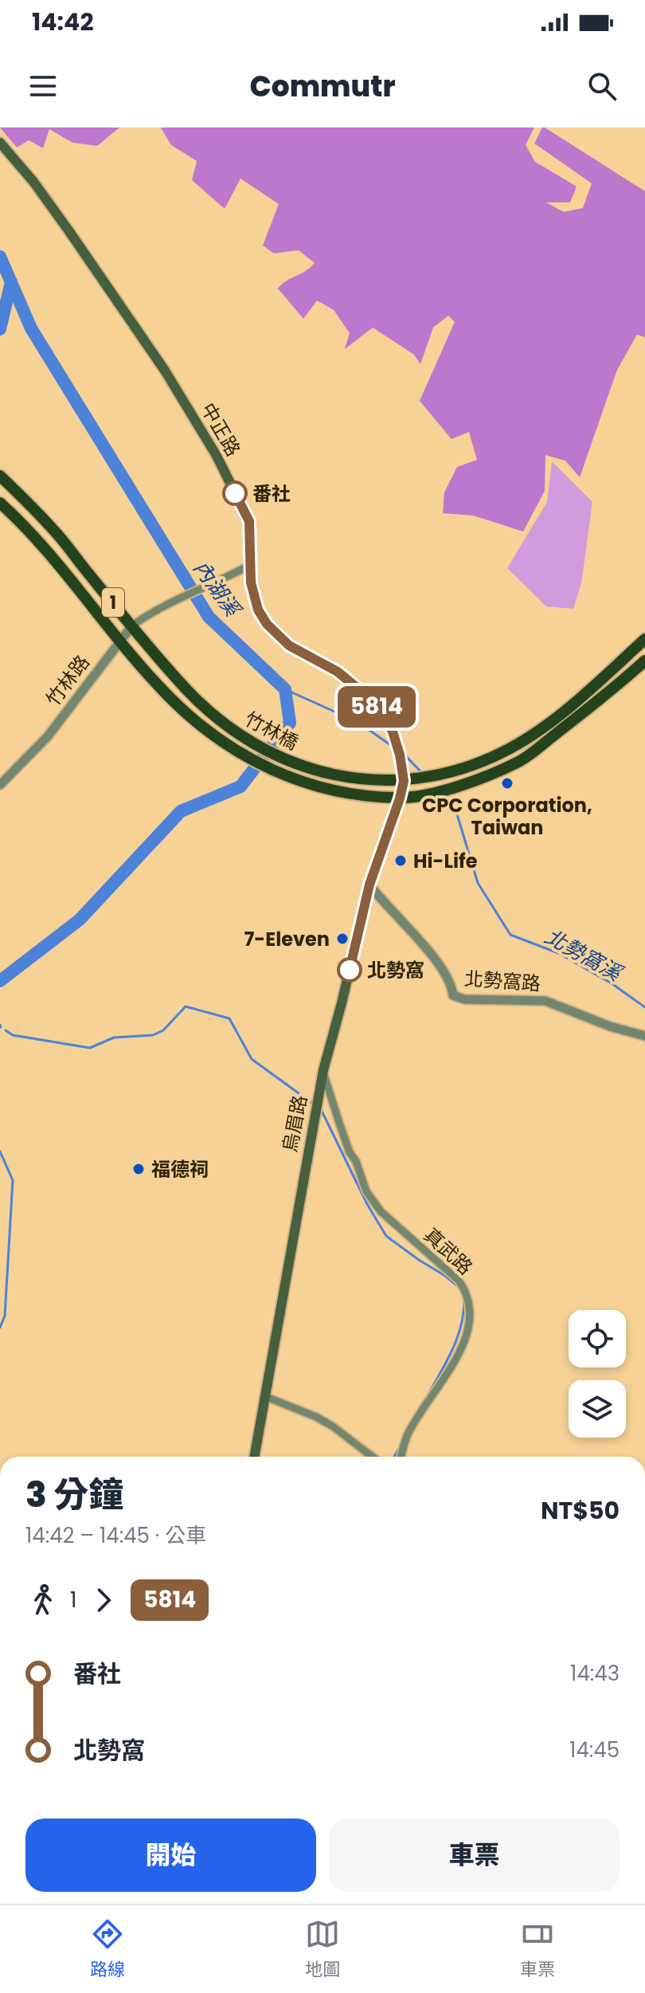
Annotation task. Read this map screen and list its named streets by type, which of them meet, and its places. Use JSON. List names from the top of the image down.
{
  "streets": {
    "main road": [
      "中正路",
      "1",
      "竹林橋",
      "烏眉路"
    ],
    "street": ["竹林路", "北勢窩路", "真武路"]
  },
  "crossings": [
    ["中正路", "1"],
    ["中正路", "竹林路"],
    ["中正路", "竹林橋"],
    ["中正路", "烏眉路"],
    ["1", "竹林路"],
    ["1", "竹林橋"],
    ["1", "烏眉路"],
    ["竹林路", "竹林橋"],
    ["竹林橋", "烏眉路"],
    ["北勢窩路", "烏眉路"],
    ["烏眉路", "真武路"]
  ],
  "water": ["內湖溪", "北勢窩溪"],
  "places": [
    "番社",
    "CPC Corporation, Taiwan",
    "Hi-Life",
    "7-Eleven",
    "北勢窩",
    "福德祠"
  ],
  "lines": ["bus line 5814"],
  "page": {
    "status": "14:42",
    "header": "Commutr",
    "on_map": "5814",
    "heading": ["3 分鐘", "14:42 – 14:45 · 公車", "NT$50"],
    "legs": ["1", "5814"],
    "list": [
      {
        "name": "番社",
        "value": "14:43"
      },
      {
        "name": "北勢窩",
        "value": "14:45"
      }
    ],
    "buttons": ["開始", "車票"],
    "tabs": ["路線", "地圖", "車票"]
  }
}
